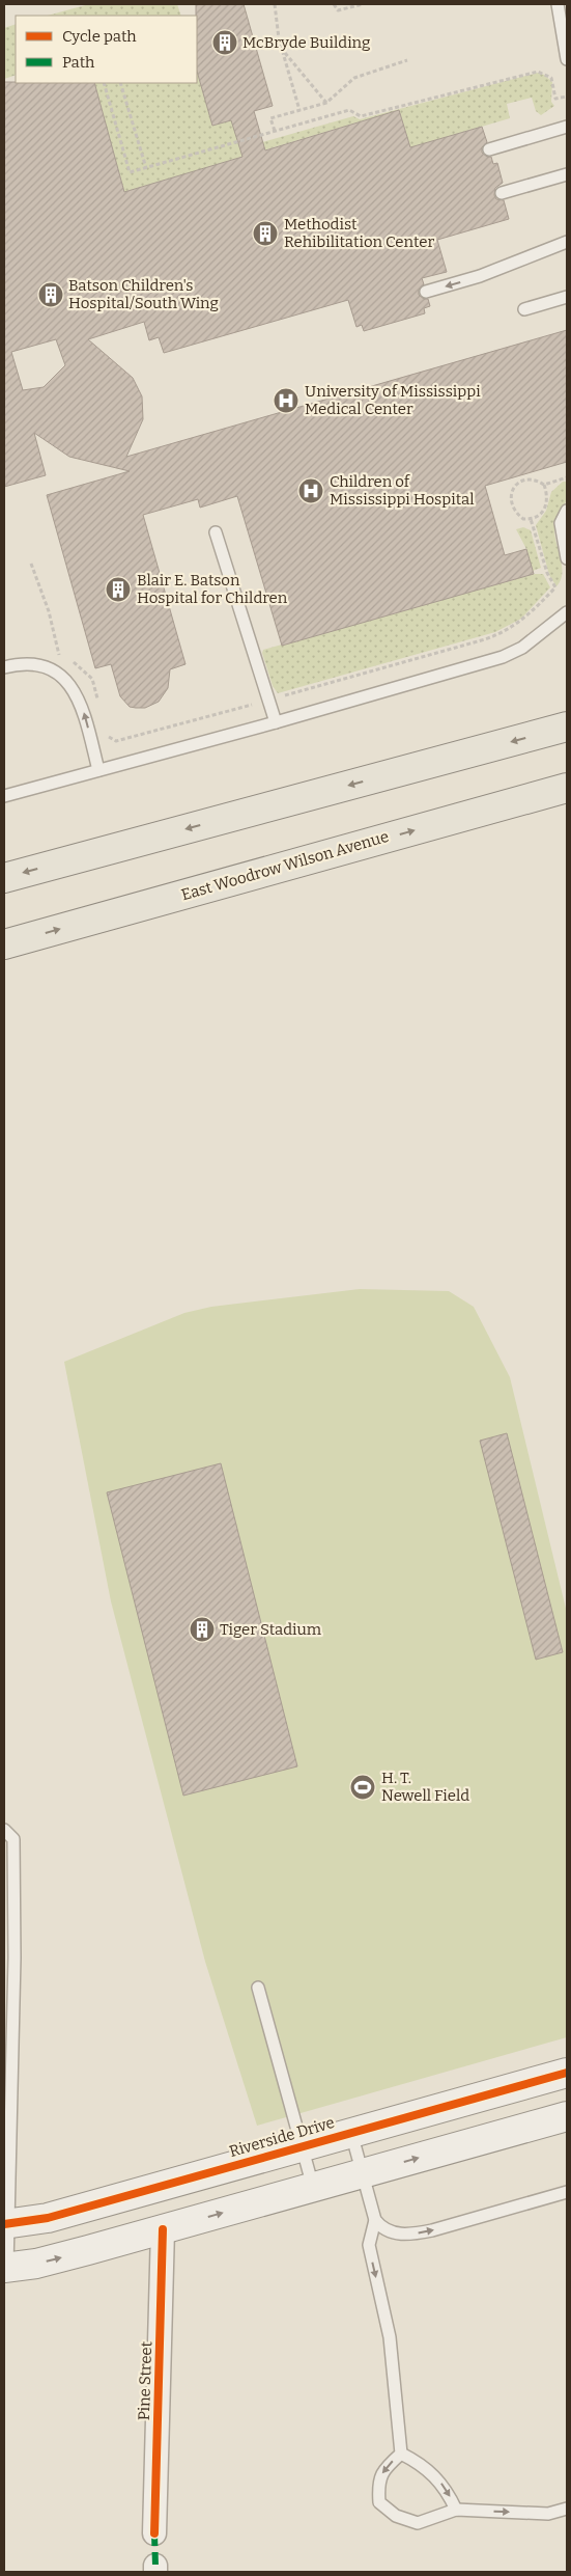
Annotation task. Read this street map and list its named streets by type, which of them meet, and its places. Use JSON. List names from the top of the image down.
{
  "streets": {
    "main road": ["East Woodrow Wilson Avenue"],
    "street": ["Riverside Drive", "Pine Street"]
  },
  "places": {
    "building": [
      "McBryde Building",
      "Methodist Rehibilitation Center",
      "Batson Children's Hospital/South Wing",
      "Blair E. Batson Hospital for Children",
      "Tiger Stadium"
    ],
    "hospital": ["University of Mississippi Medical Center", "Children of Mississippi Hospital"],
    "sports": ["H. T. Newell Field"]
  },
  "legend": ["Cycle path", "Path"]
}
